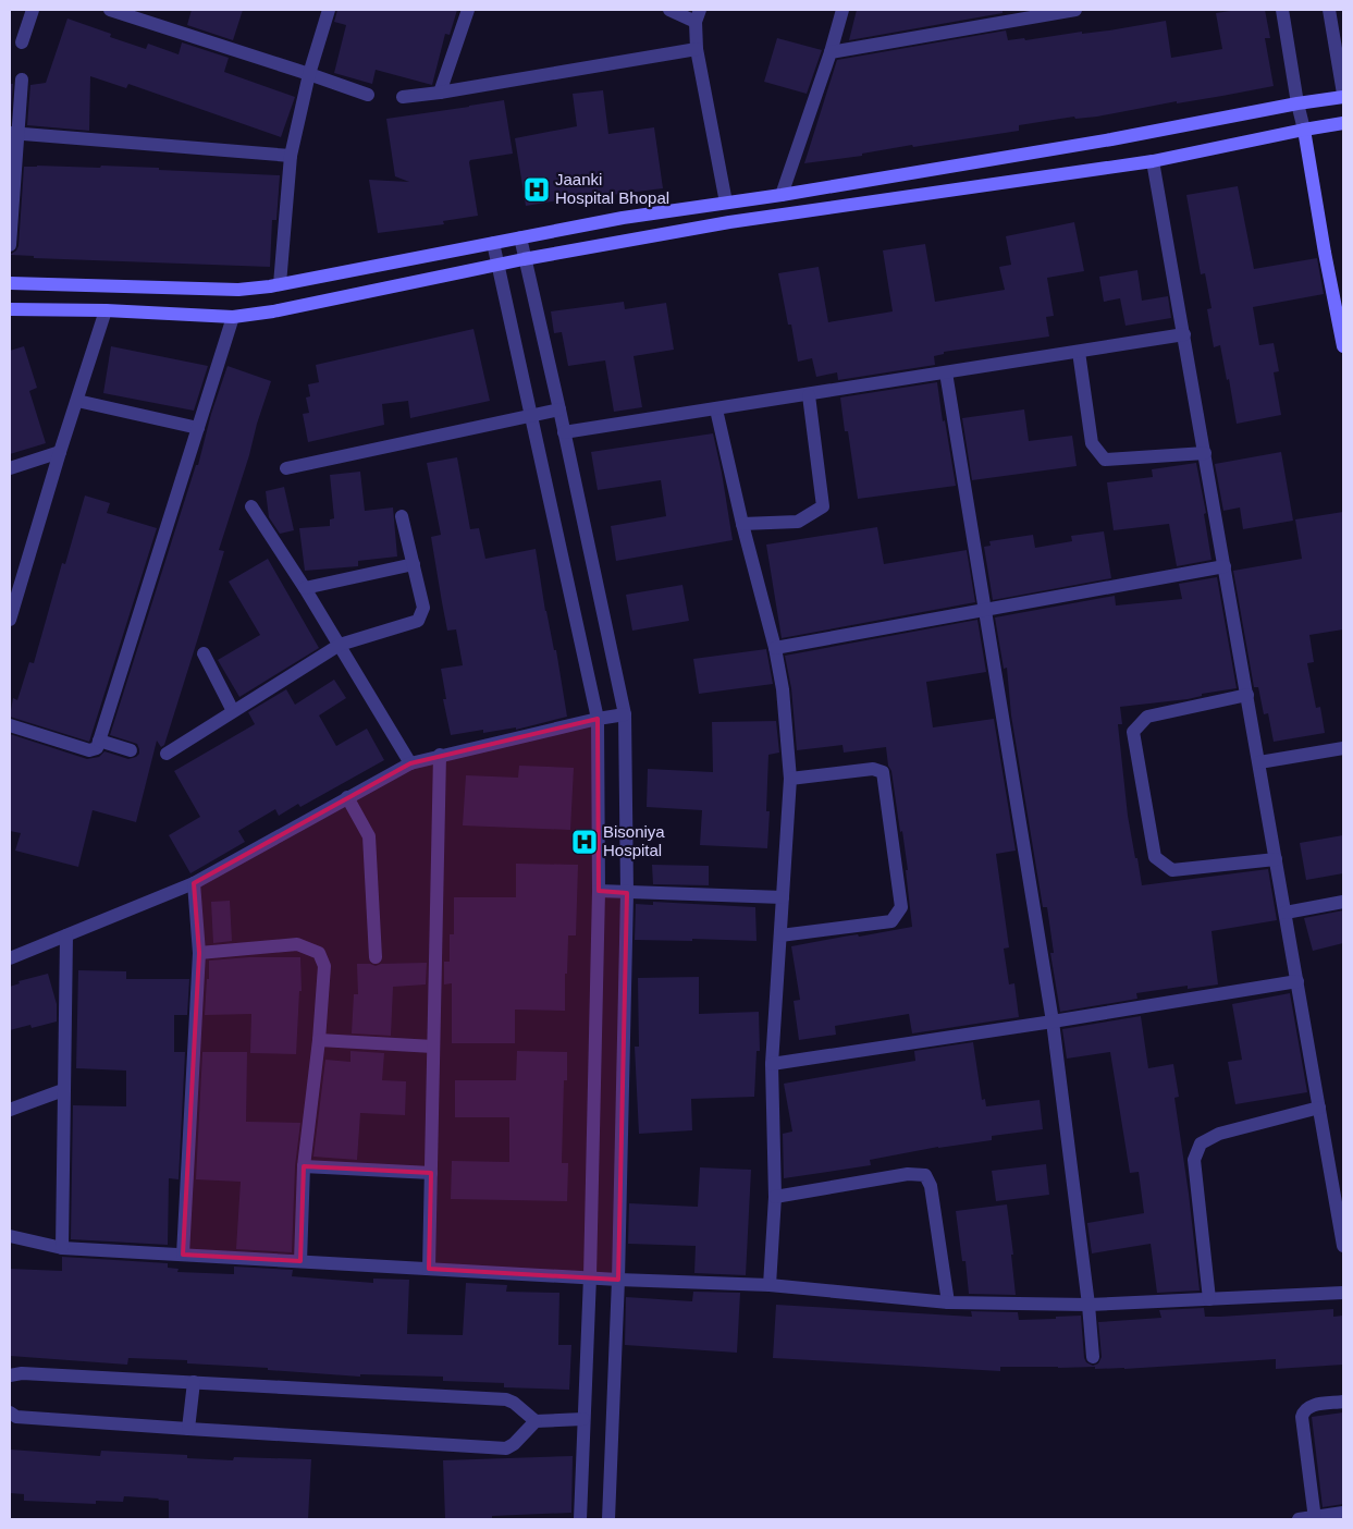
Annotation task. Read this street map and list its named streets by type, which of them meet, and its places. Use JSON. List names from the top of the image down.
{
  "places": {
    "hospital": ["Jaanki Hospital Bhopal", "Bisoniya Hospital"]
  }
}
